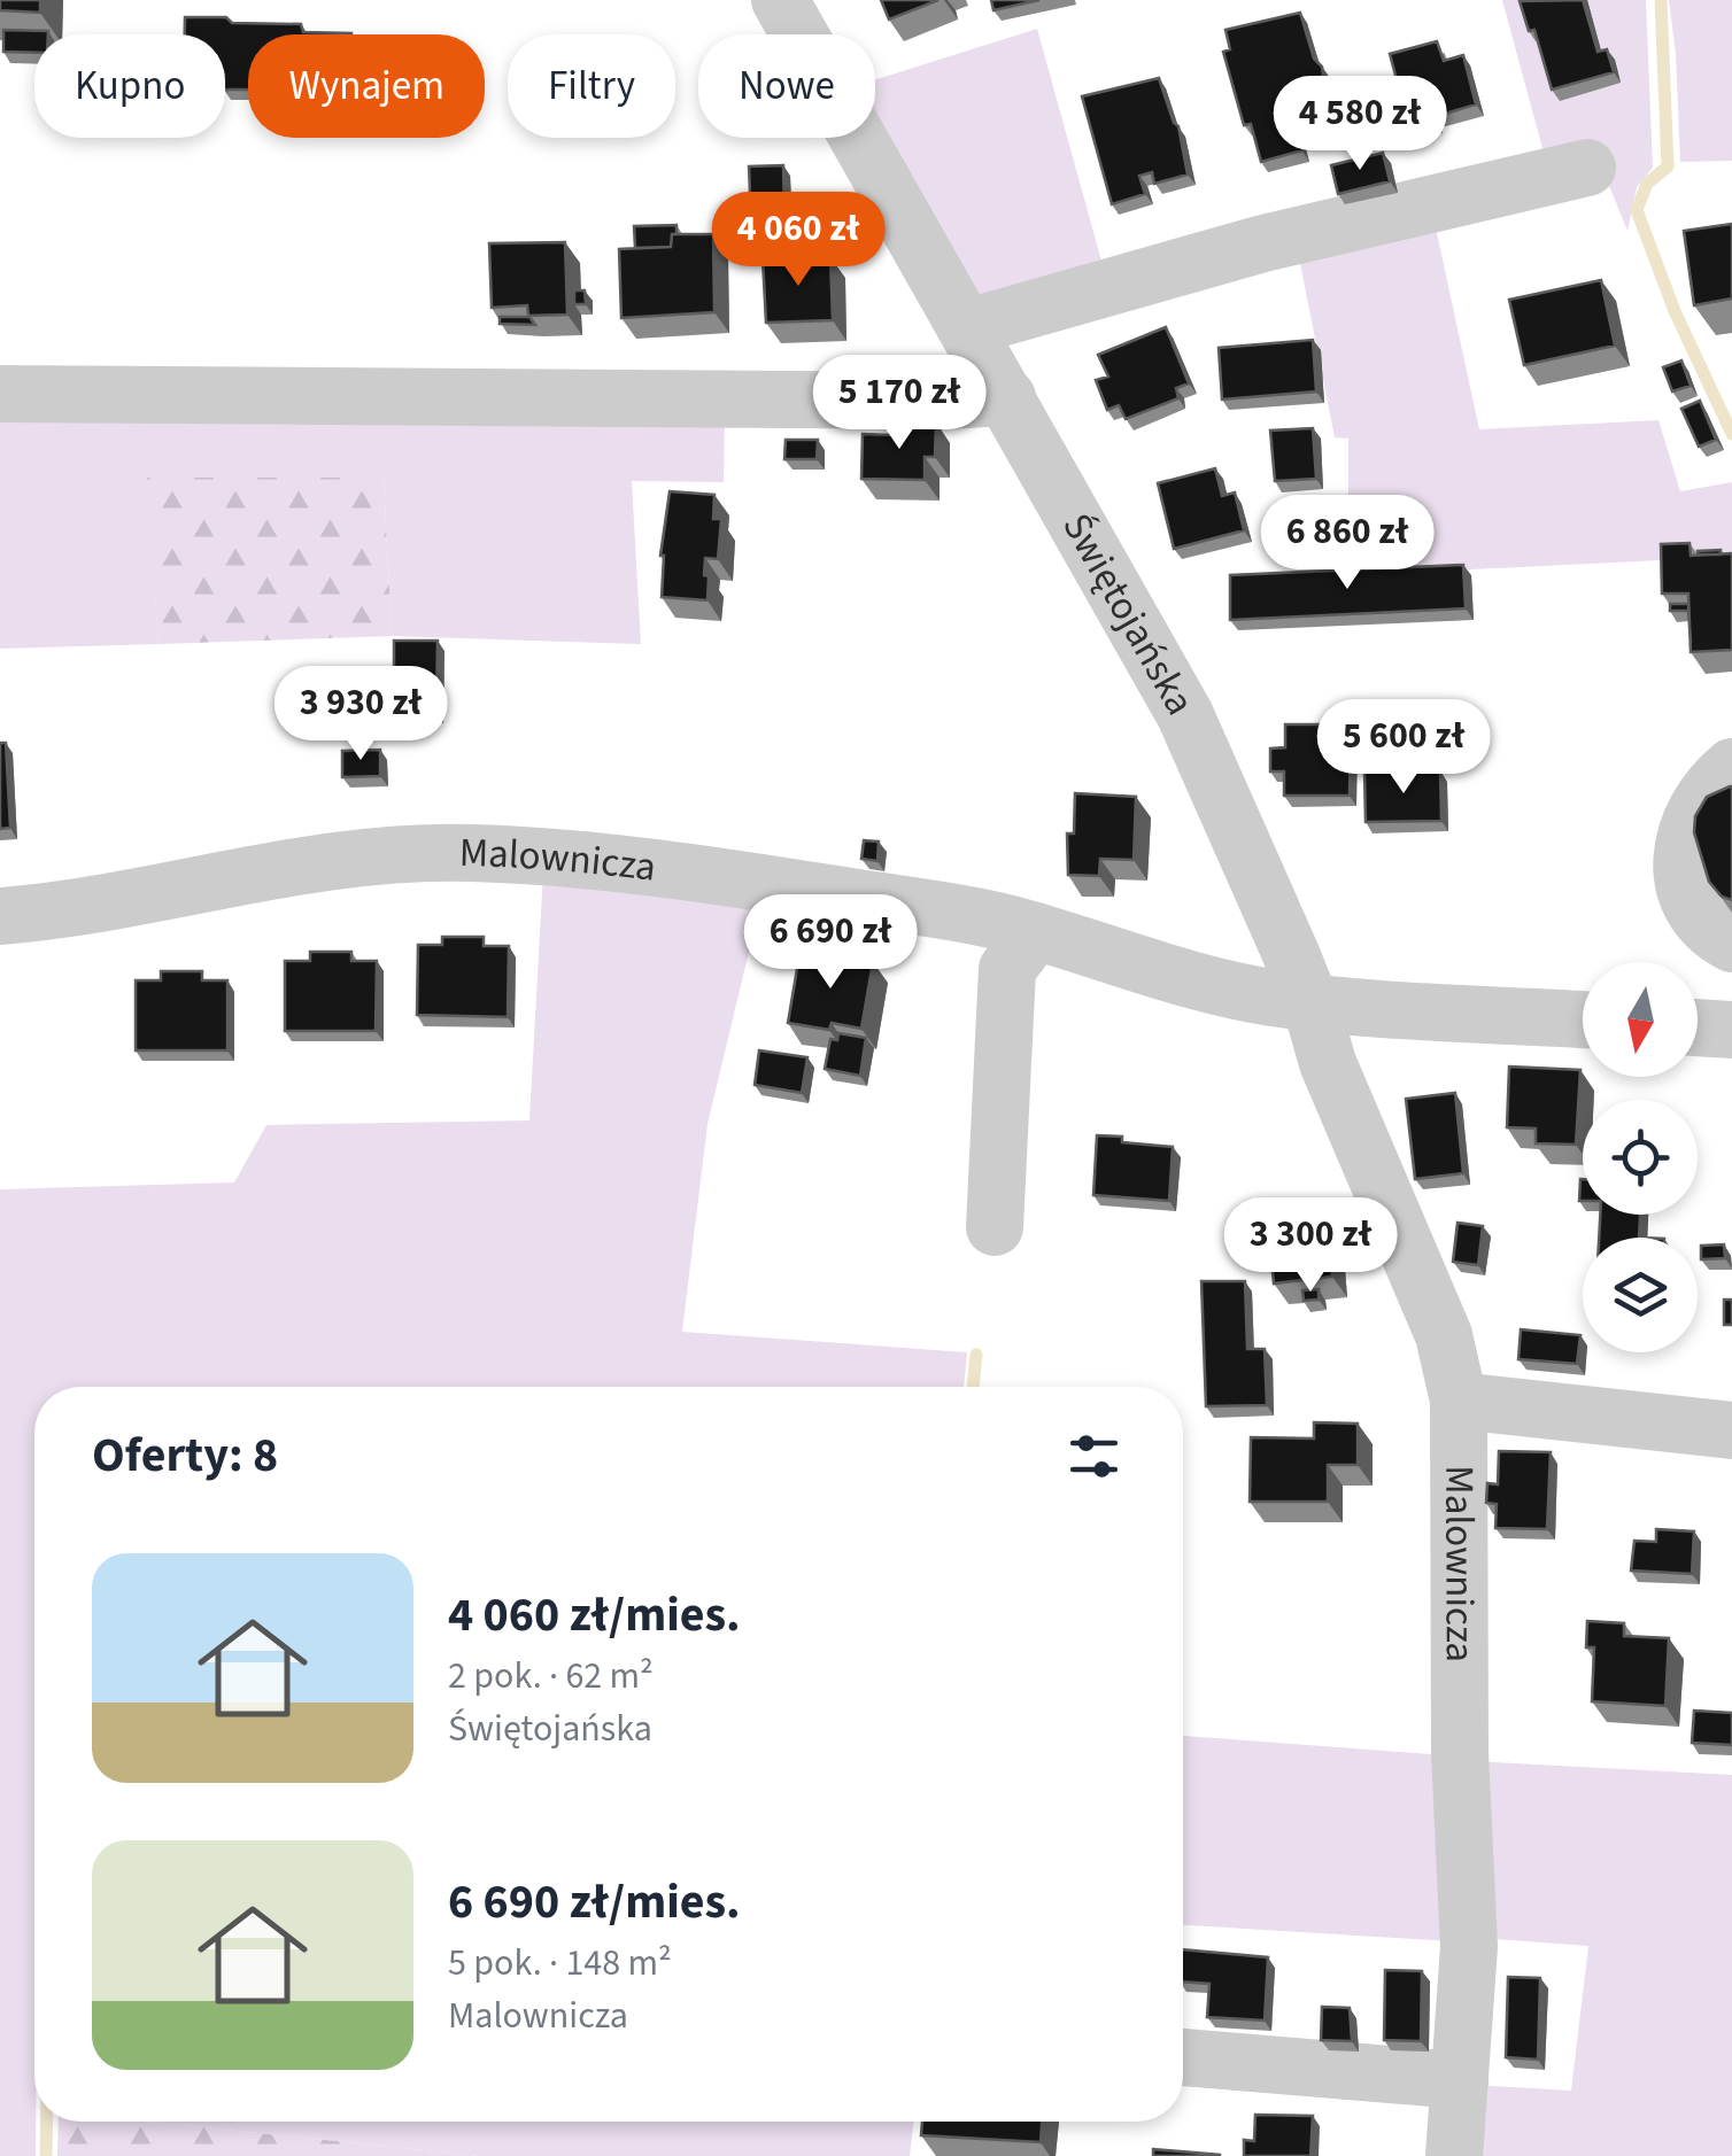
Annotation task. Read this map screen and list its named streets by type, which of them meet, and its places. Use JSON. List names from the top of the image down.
{
  "streets": {
    "street": ["Świętojańska", "Malownicza"]
  },
  "crossings": [
    ["Świętojańska", "Malownicza"]
  ],
  "north": "bottom",
  "page": {
    "chip": [
      "Kupno",
      "Wynajem",
      "Filtry",
      "Nowe"
    ],
    "price": [
      "4 580 zł",
      "4 060 zł",
      "5 170 zł",
      "6 860 zł",
      "3 930 zł",
      "5 600 zł",
      "6 690 zł",
      "3 300 zł"
    ],
    "heading": "Oferty: 8",
    "list": [
      {
        "name": "4 060 zł/mies.",
        "note": "2 pok. · 62 m² · Świętojańska"
      },
      {
        "name": "6 690 zł/mies.",
        "note": "5 pok. · 148 m² · Malownicza"
      }
    ]
  }
}
